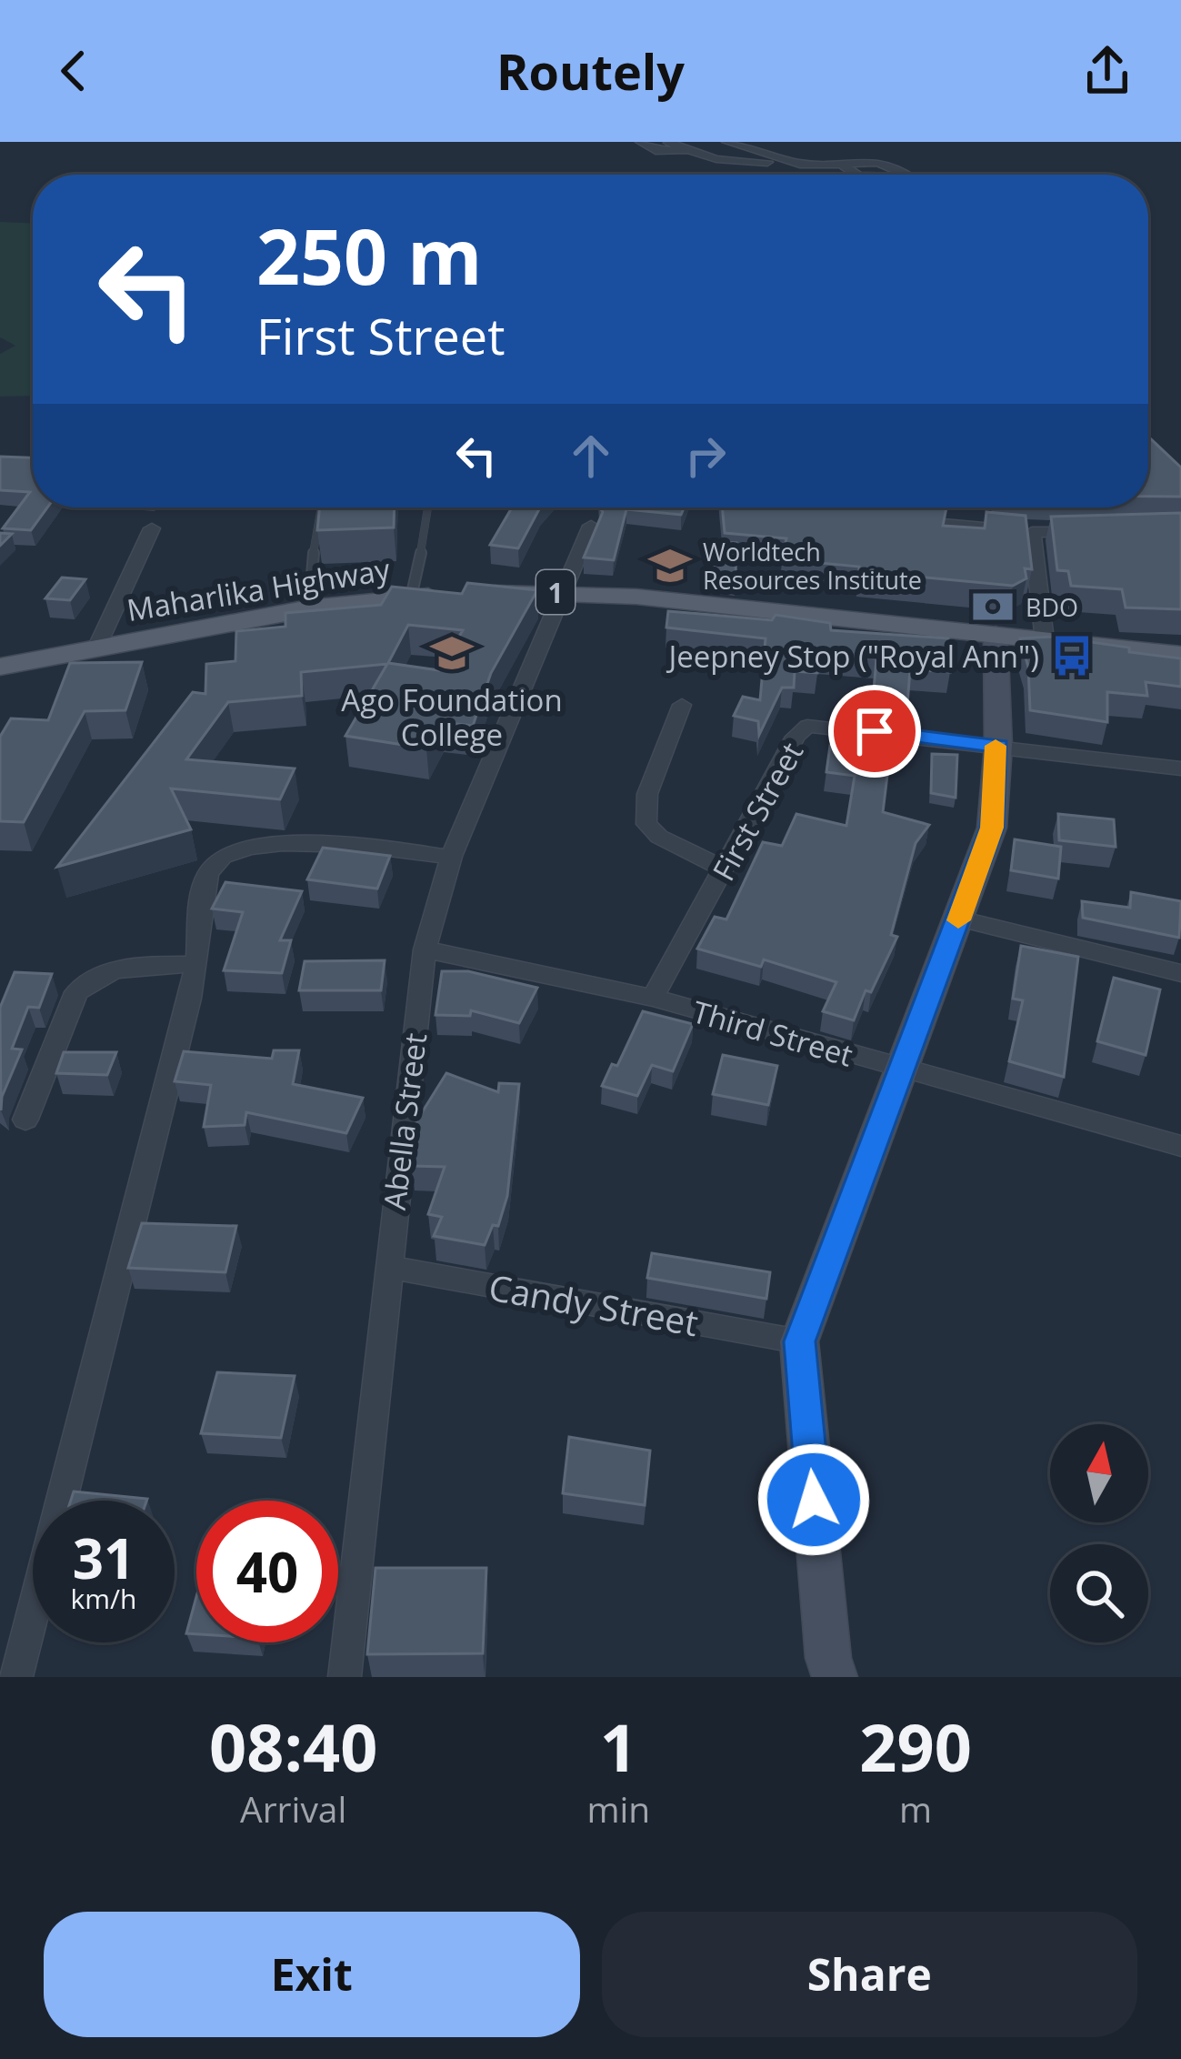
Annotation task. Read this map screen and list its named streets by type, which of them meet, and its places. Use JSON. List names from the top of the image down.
{
  "streets": {
    "main road": ["Maharlika Highway", "1"],
    "street": [
      "First Street",
      "Third Street",
      "Abella Street",
      "Candy Street"
    ]
  },
  "crossings": [
    ["Maharlika Highway", "Abella Street"],
    ["First Street", "Third Street"],
    ["Third Street", "Abella Street"],
    ["Abella Street", "Candy Street"]
  ],
  "places": {
    "school or university": ["Worldtech Resources Institute", "Ago Foundation College"],
    "bank": ["BDO"],
    "bus stop": ["Jeepney Stop (\"Royal Ann\")"]
  },
  "north": "top",
  "page": {
    "header": "Routely",
    "turn": ["250 m", "First Street"],
    "speed": "31 km/h",
    "limit": "40",
    "eta": [
      "08:40",
      "Arrival",
      "1",
      "min",
      "290",
      "m"
    ],
    "buttons": ["Exit", "Share"]
  }
}
